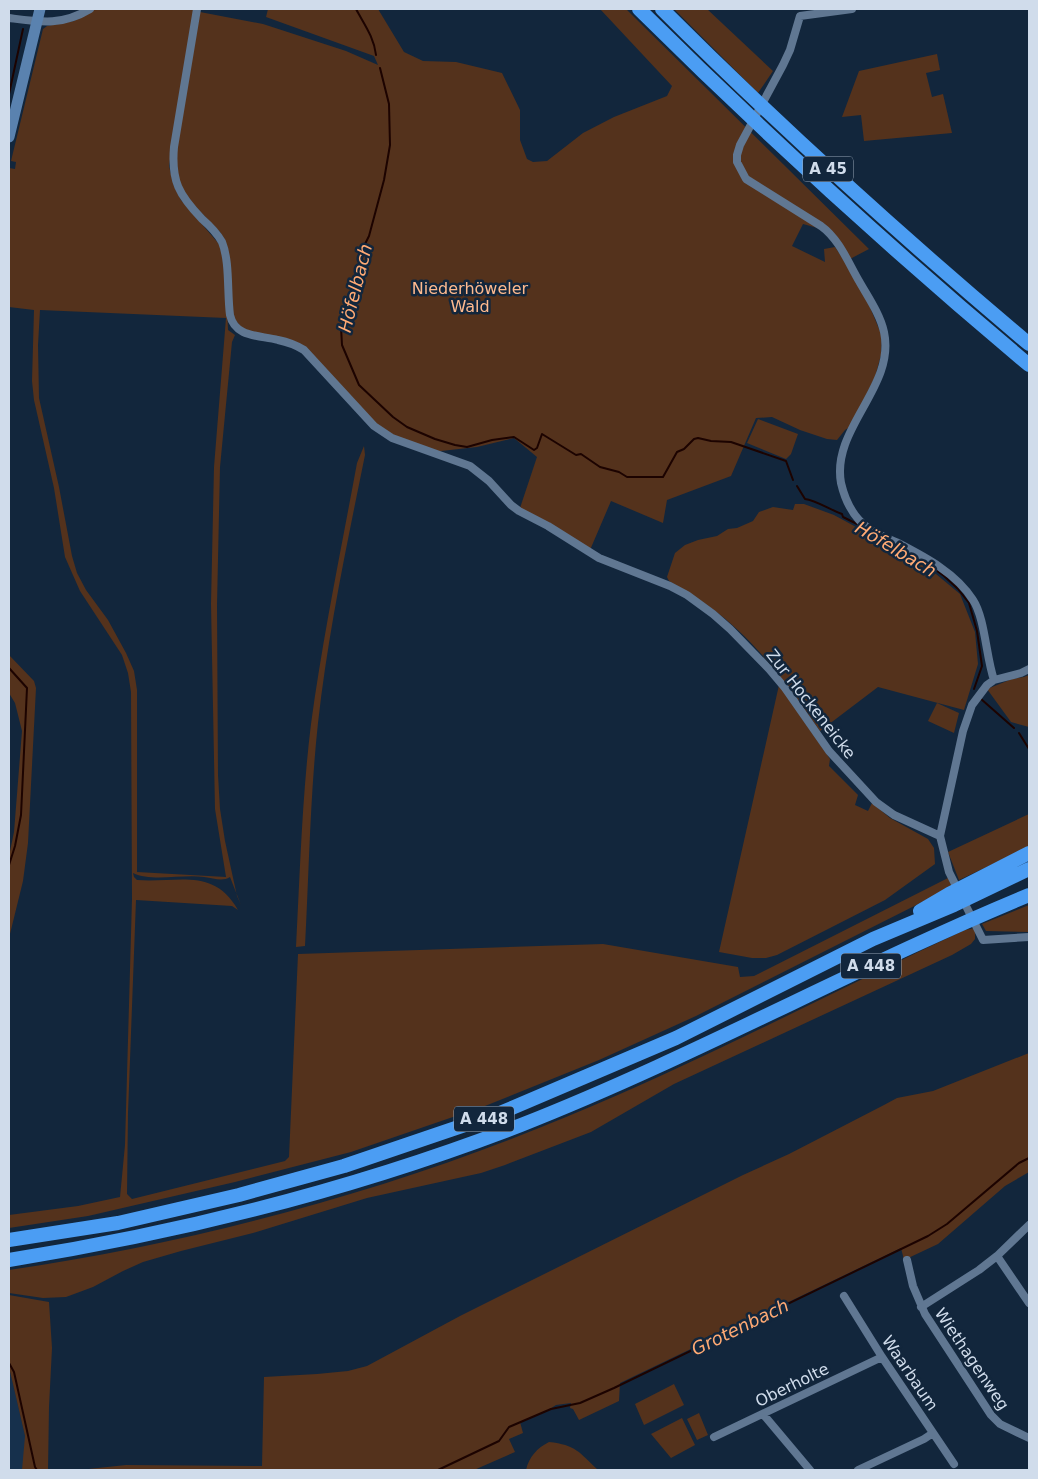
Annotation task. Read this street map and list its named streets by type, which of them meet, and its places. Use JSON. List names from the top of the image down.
{
  "streets": {
    "highway": ["A 45", "A 448"],
    "street": [
      "Zur Hockeneicke",
      "Wiethagenweg",
      "Waarbaum",
      "Oberholte"
    ]
  },
  "crossings": [
    ["Waarbaum", "Oberholte"]
  ],
  "water": ["Höfelbach", "Grotenbach"],
  "parks": ["Niederhöweler Wald"]
}
